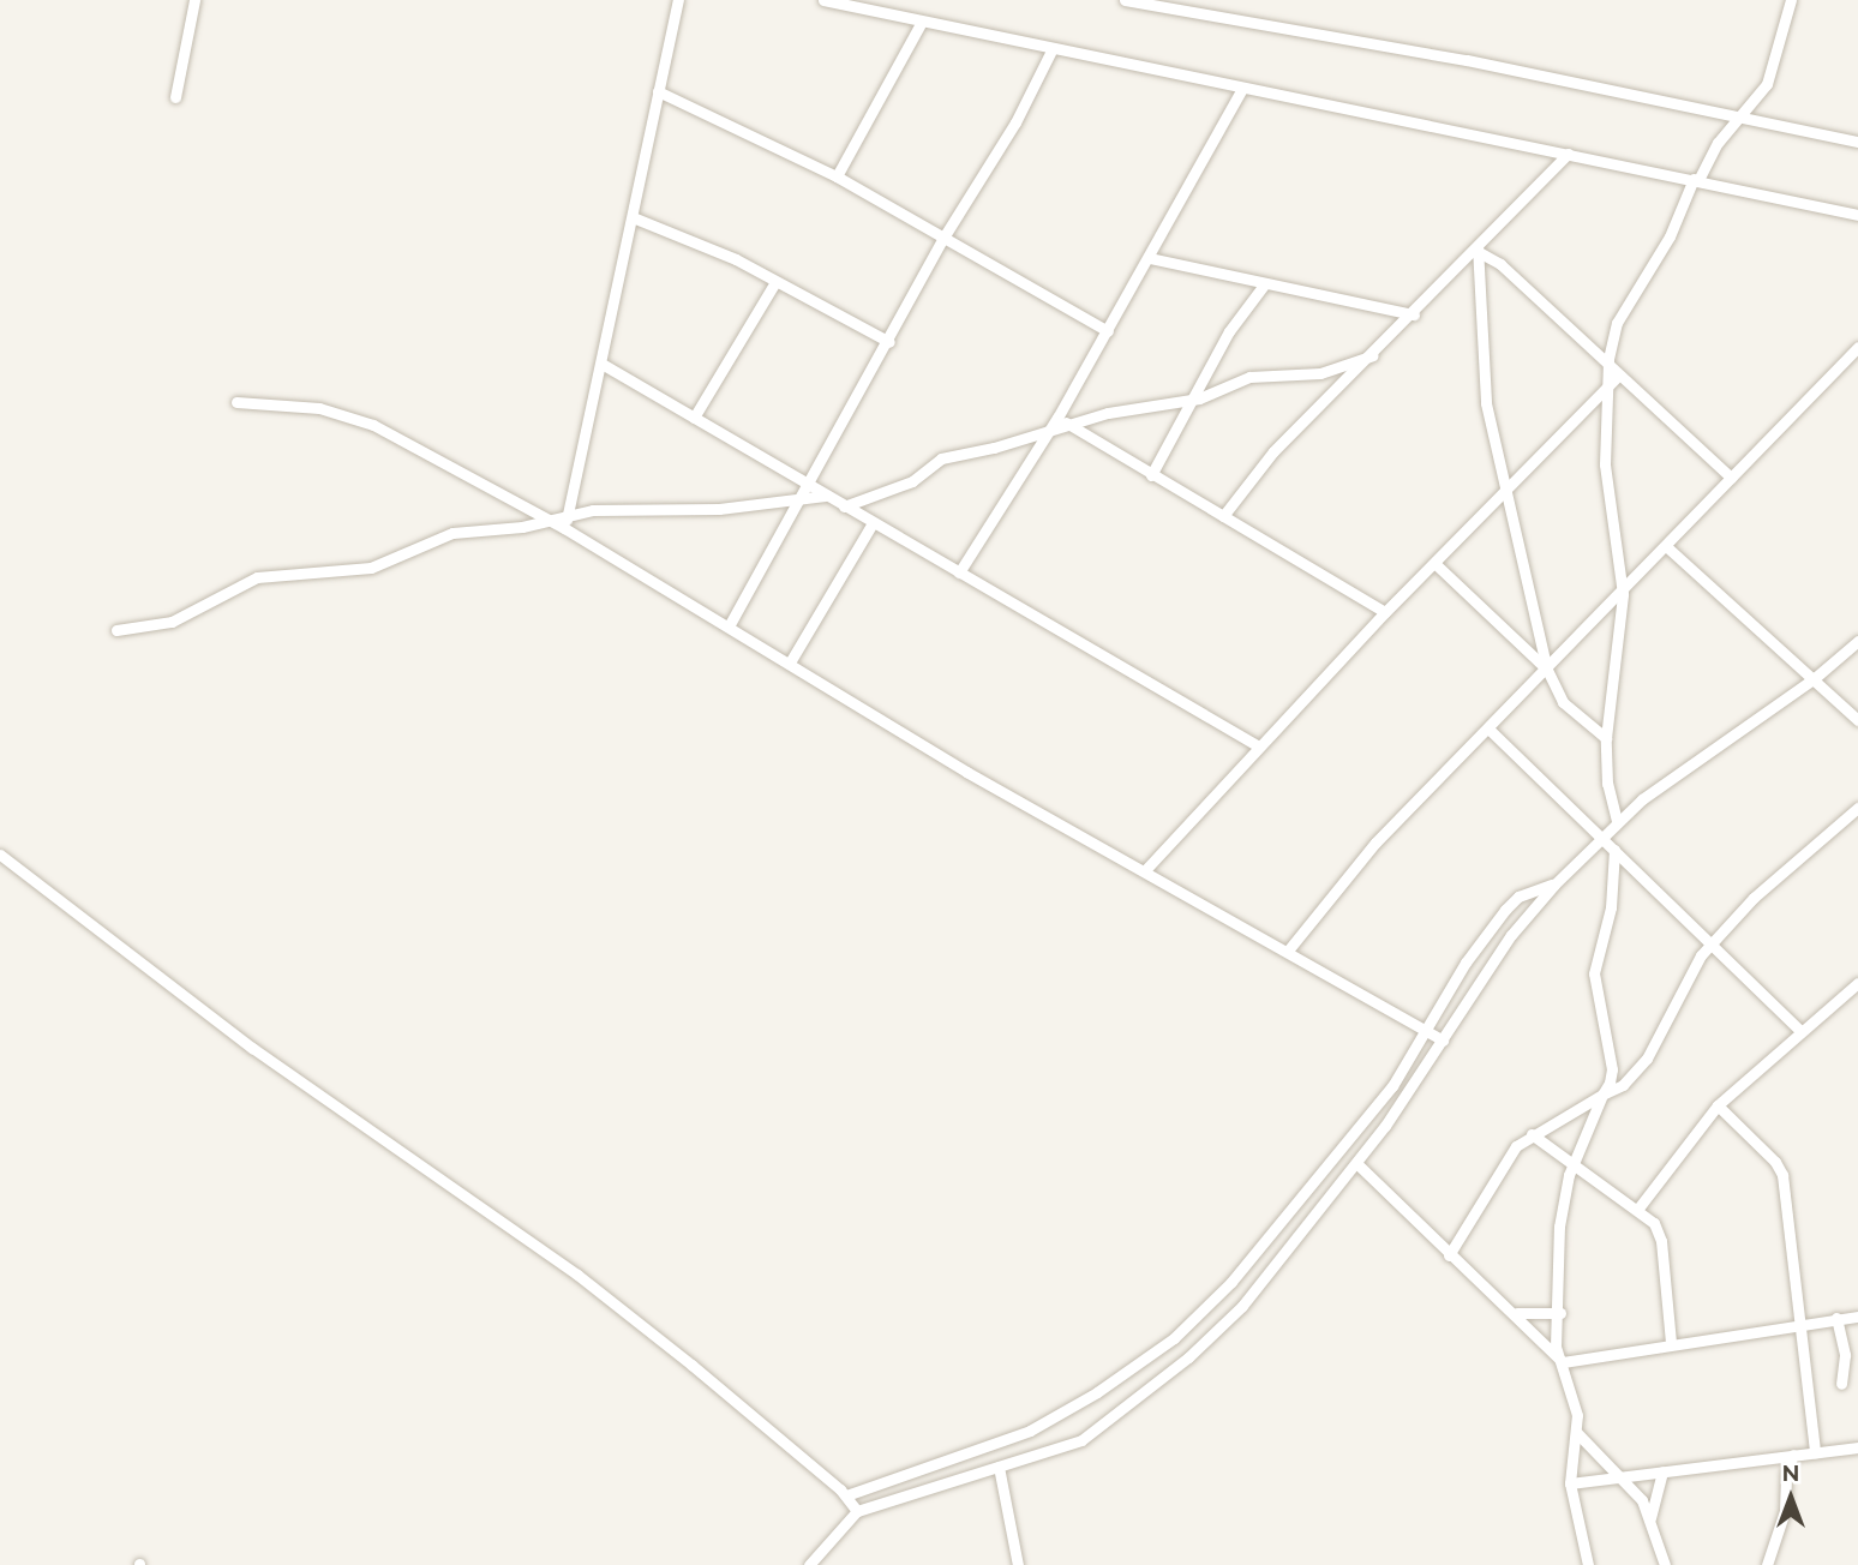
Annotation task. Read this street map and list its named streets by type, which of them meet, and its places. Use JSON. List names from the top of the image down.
{
  "north": "top"
}
